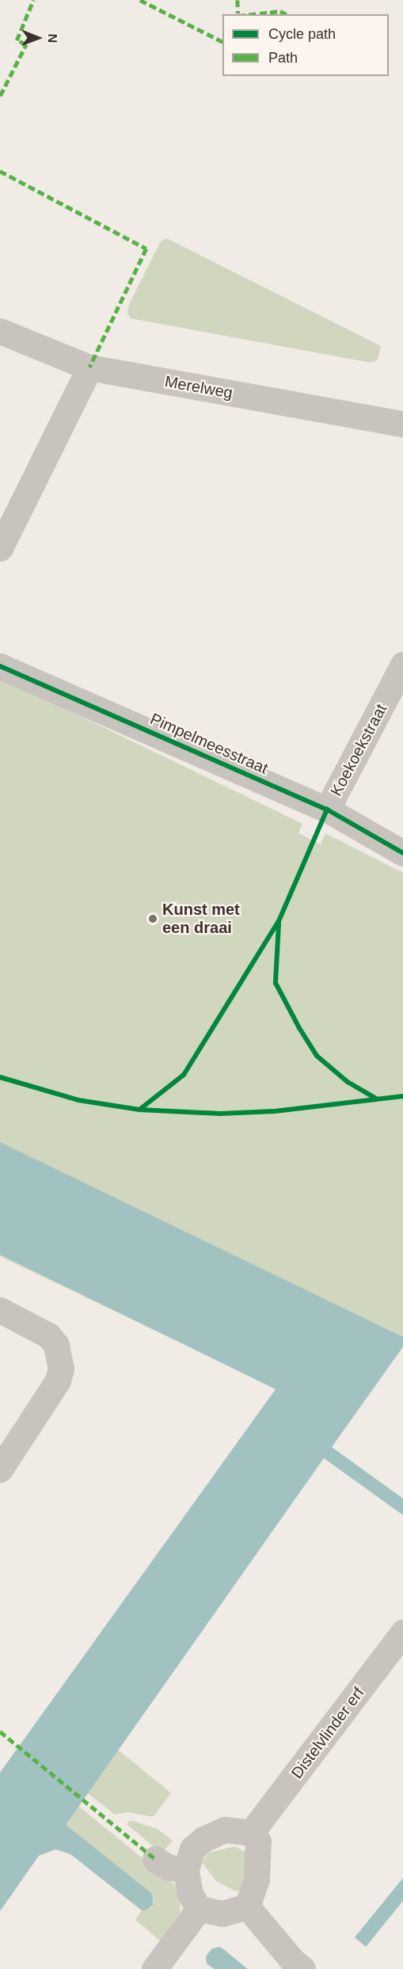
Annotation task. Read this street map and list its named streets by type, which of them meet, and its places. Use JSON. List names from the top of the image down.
{
  "streets": {
    "street": [
      "Merelweg",
      "Pimpelmeesstraat",
      "Koekoekstraat",
      "Distelvlinder erf"
    ]
  },
  "crossings": [
    ["Pimpelmeesstraat", "Koekoekstraat"]
  ],
  "places": ["Kunst met een draai"],
  "legend": ["Cycle path", "Path"],
  "north": "right"
}
